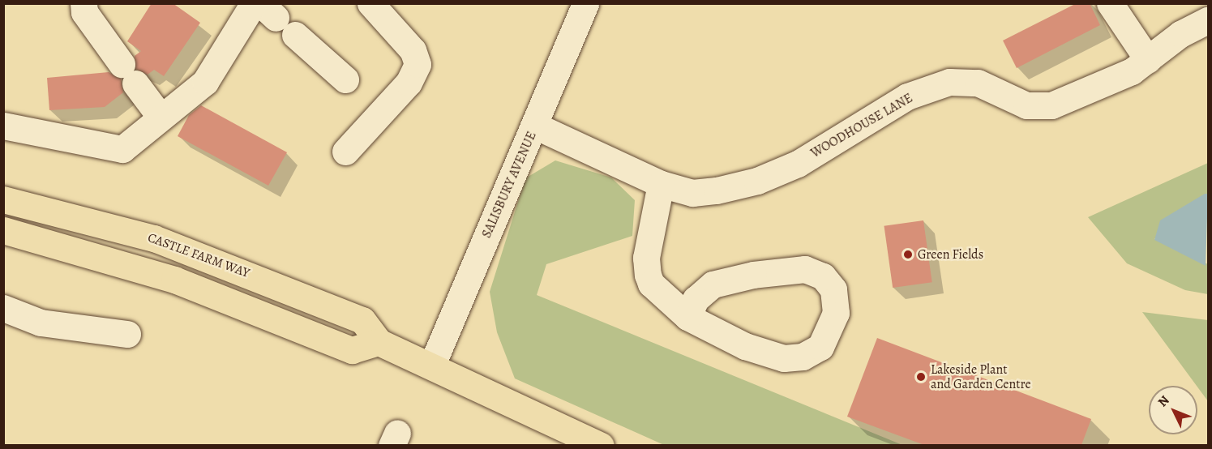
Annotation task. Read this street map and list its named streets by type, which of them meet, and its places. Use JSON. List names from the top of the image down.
{
  "streets": {
    "main road": ["CASTLE FARM WAY"],
    "street": ["WOODHOUSE LANE", "SALISBURY AVENUE"]
  },
  "crossings": [
    ["WOODHOUSE LANE", "SALISBURY AVENUE"]
  ],
  "places": ["Green Fields", "Lakeside Plant and Garden Centre"],
  "north": "top left"
}
